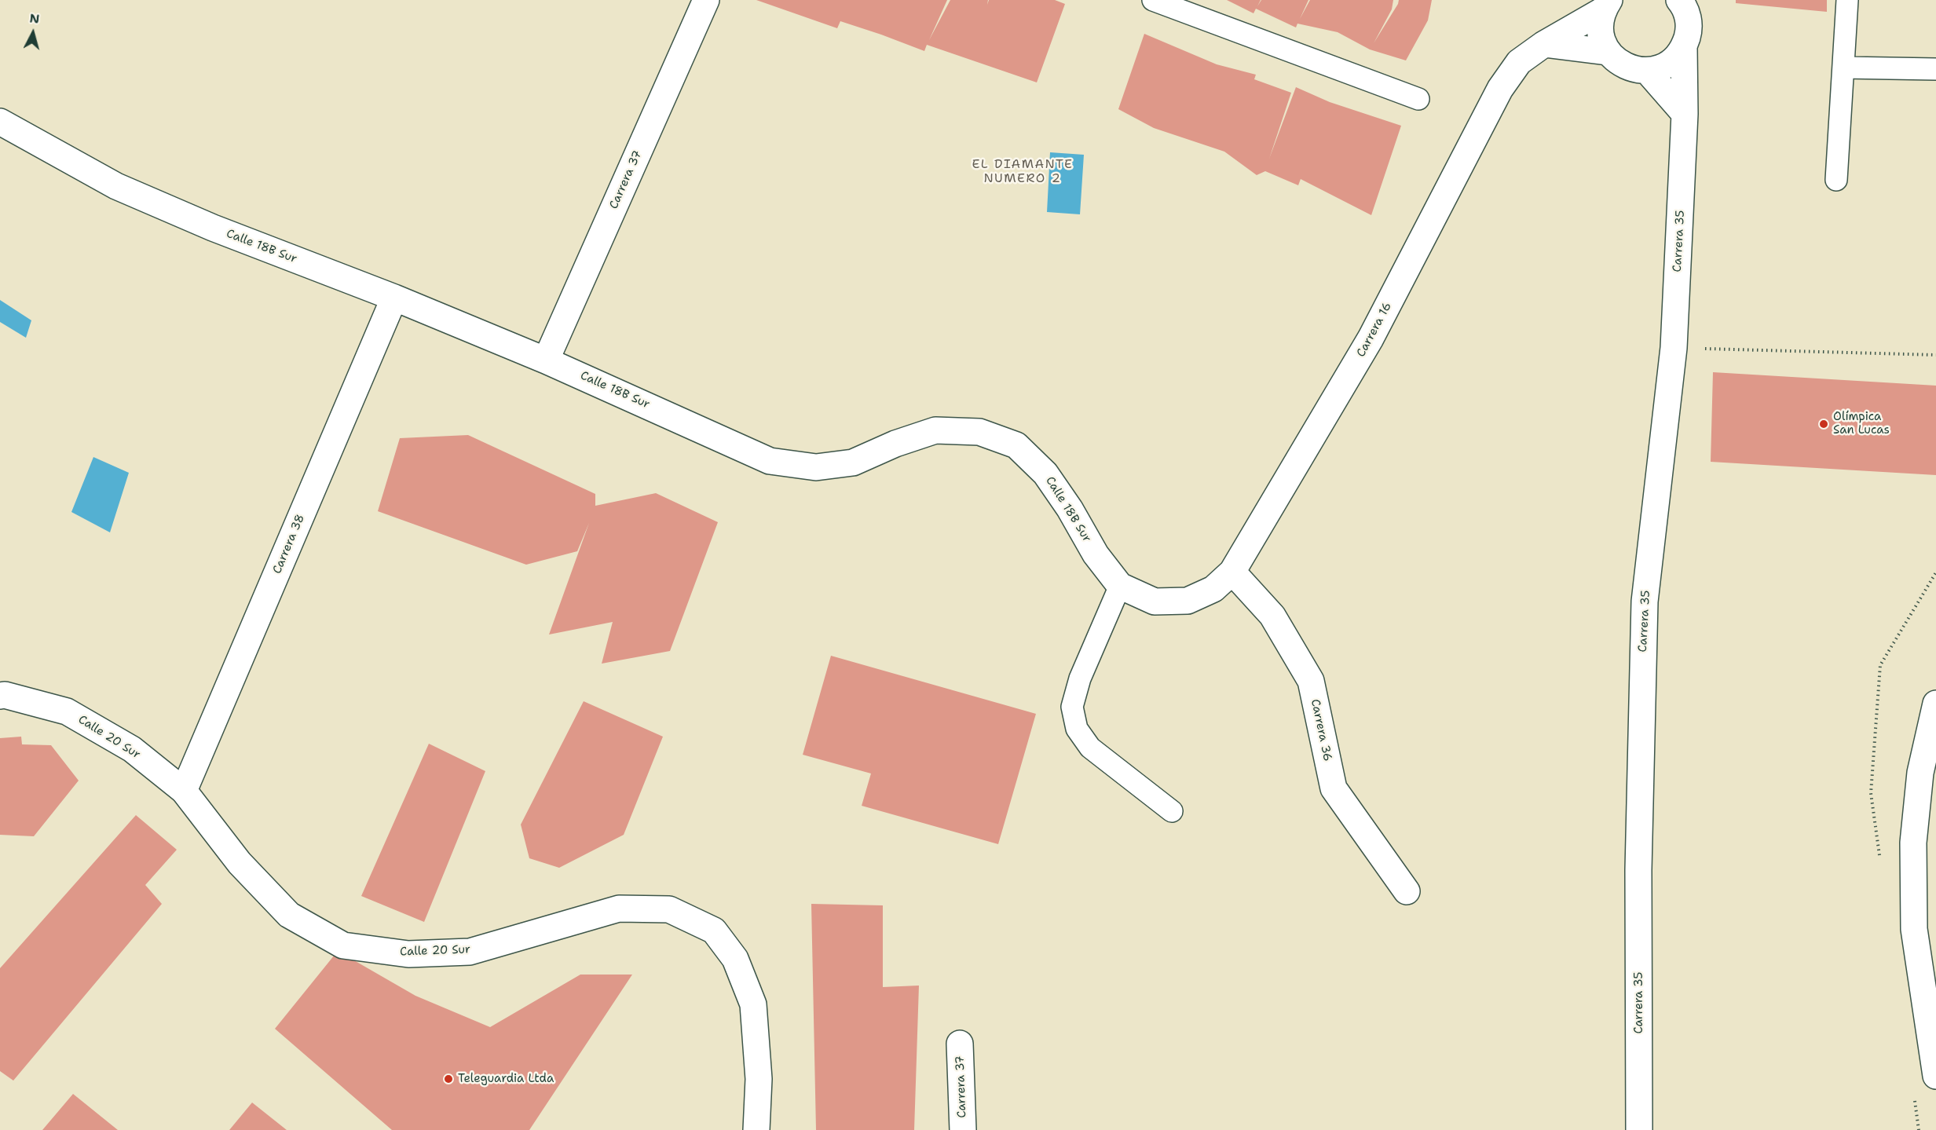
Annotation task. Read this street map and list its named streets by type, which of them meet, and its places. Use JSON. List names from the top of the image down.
{
  "streets": {
    "street": [
      "Carrera 37",
      "Carrera 35",
      "Calle 18B Sur",
      "Carrera 16",
      "Carrera 38",
      "Carrera 36",
      "Calle 20 Sur"
    ]
  },
  "crossings": [
    ["Carrera 37", "Calle 18B Sur"],
    ["Calle 18B Sur", "Carrera 16"],
    ["Calle 18B Sur", "Carrera 38"],
    ["Carrera 16", "Carrera 36"],
    ["Carrera 38", "Calle 20 Sur"]
  ],
  "districts": ["EL DIAMANTE NUMERO 2"],
  "places": ["Olímpica San Lucas", "Teleguardia Ltda"],
  "north": "top"
}
